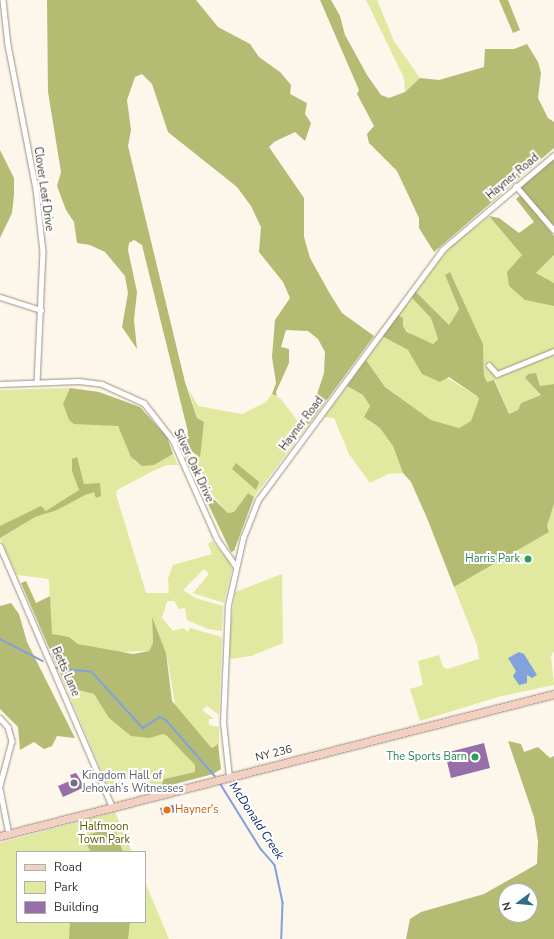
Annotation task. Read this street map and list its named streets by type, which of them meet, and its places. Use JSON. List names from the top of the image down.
{
  "streets": {
    "main road": ["NY 236"],
    "street": [
      "Hayner Road",
      "Clover Leaf Drive",
      "Silver Oak Drive",
      "Betts Lane"
    ]
  },
  "crossings": [
    ["Hayner Road", "Silver Oak Drive"],
    ["Hayner Road", "NY 236"],
    ["Clover Leaf Drive", "Silver Oak Drive"],
    ["Betts Lane", "NY 236"]
  ],
  "water": ["McDonald Creek"],
  "parks": ["Halfmoon Town Park"],
  "places": [
    "Harris Park",
    "The Sports Barn",
    "Kingdom Hall of Jehovah’s Witnesses",
    "Hayner's"
  ],
  "legend": ["Road", "Park", "Building"],
  "north": "left"
}
